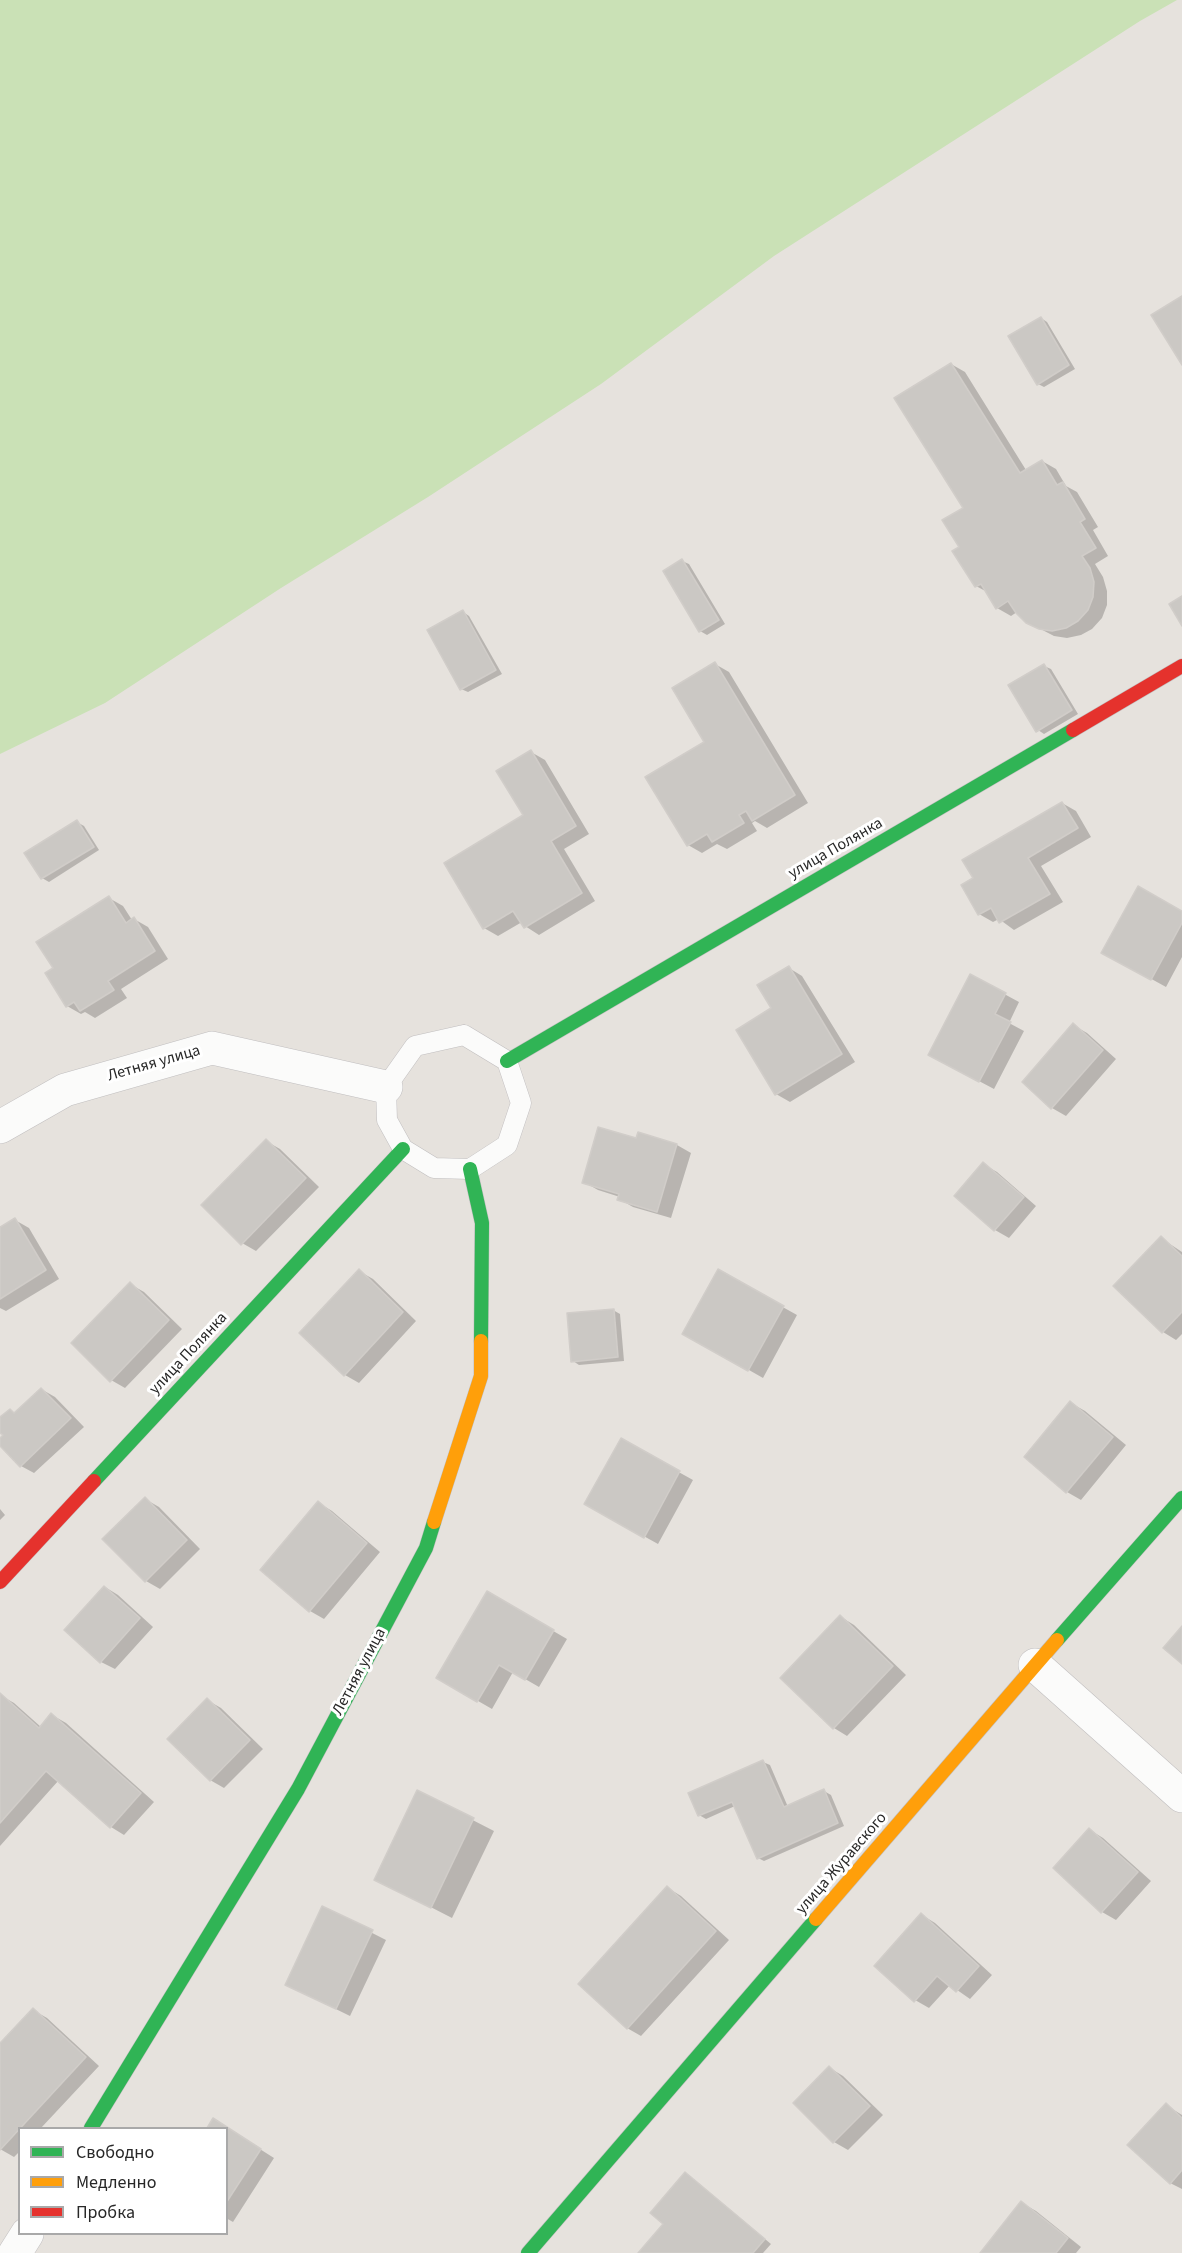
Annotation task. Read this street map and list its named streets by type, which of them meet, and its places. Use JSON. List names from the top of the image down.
{
  "streets": {
    "street": ["улица Полянка", "Летняя улица", "улица Журавского"]
  },
  "crossings": [
    ["улица Полянка", "Летняя улица"]
  ],
  "legend": ["Свободно", "Медленно", "Пробка"]
}
